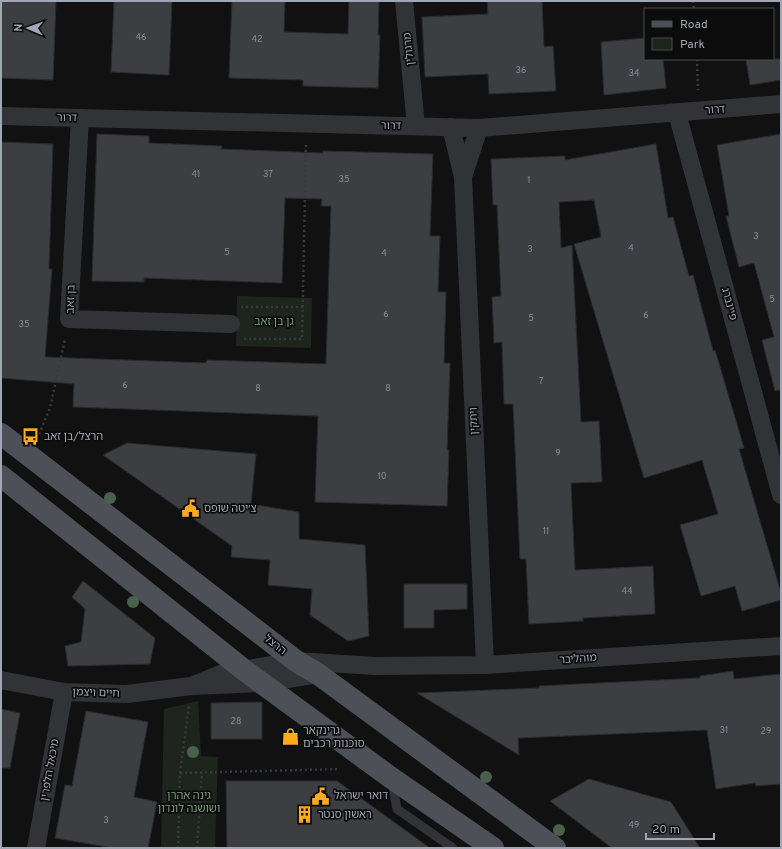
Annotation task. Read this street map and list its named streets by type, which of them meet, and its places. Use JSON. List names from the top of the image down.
{
  "streets": {
    "main road": ["הרצל"],
    "street": [
      "מרגולין",
      "דרור",
      "בן זאב",
      "פיינברג",
      "ויתקין",
      "מוהליבר",
      "חיים ויצמן",
      "מיכאל הלפרין"
    ]
  },
  "crossings": [
    ["מרגולין", "דרור"],
    ["דרור", "בן זאב"],
    ["דרור", "פיינברג"],
    ["דרור", "ויתקין"],
    ["ויתקין", "מוהליבר"],
    ["הרצל", "מוהליבר"],
    ["הרצל", "חיים ויצמן"],
    ["מוהליבר", "חיים ויצמן"],
    ["חיים ויצמן", "מיכאל הלפרין"]
  ],
  "parks": ["גן בן זאב", "גינה אהרן ושושנה לונדון"],
  "places": {
    "bus stop": ["הרצל/בן זאב"],
    "public building": ["צ׳יטה שופס", "דואר ישראל"],
    "shop": ["גרינקאר סוכנות רכבים"],
    "building": ["ראשון סנטר"]
  },
  "house_numbers": [
    "46",
    "42",
    "36",
    "34",
    "41",
    "37",
    "35",
    "1",
    "3",
    "4",
    "3",
    "5",
    "4",
    "5",
    "6",
    "6",
    "5",
    "35",
    "7",
    "6",
    "8",
    "8",
    "9",
    "10",
    "11",
    "44",
    "28",
    "31",
    "29",
    "3",
    "49"
  ],
  "legend": ["Road", "Park"],
  "scale_bar": "20 m",
  "north": "left"
}
